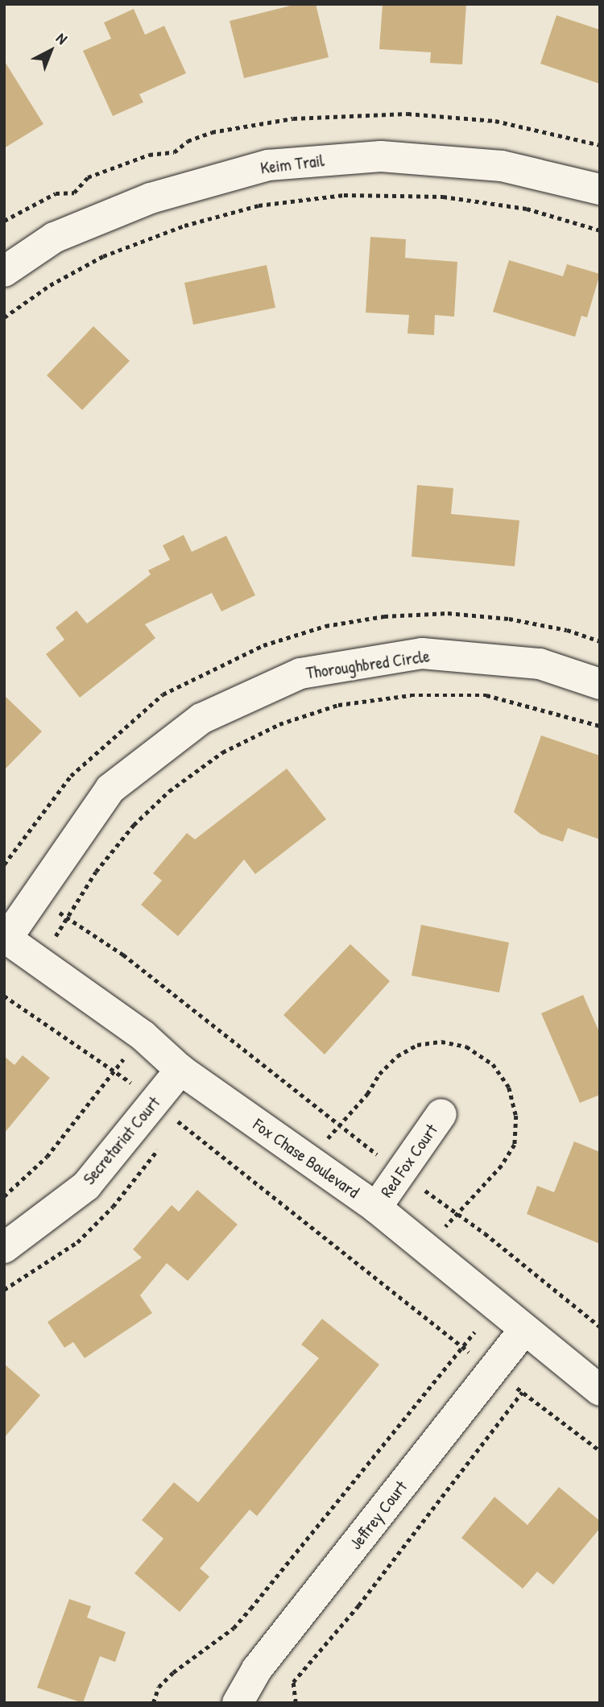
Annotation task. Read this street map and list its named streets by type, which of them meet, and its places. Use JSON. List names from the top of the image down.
{
  "streets": {
    "street": [
      "Keim Trail",
      "Thoroughbred Circle",
      "Secretariat Court",
      "Fox Chase Boulevard",
      "Red Fox Court",
      "Jeffrey Court"
    ]
  },
  "crossings": [
    ["Thoroughbred Circle", "Fox Chase Boulevard"],
    ["Secretariat Court", "Fox Chase Boulevard"],
    ["Fox Chase Boulevard", "Red Fox Court"],
    ["Fox Chase Boulevard", "Jeffrey Court"]
  ],
  "north": "top right"
}
